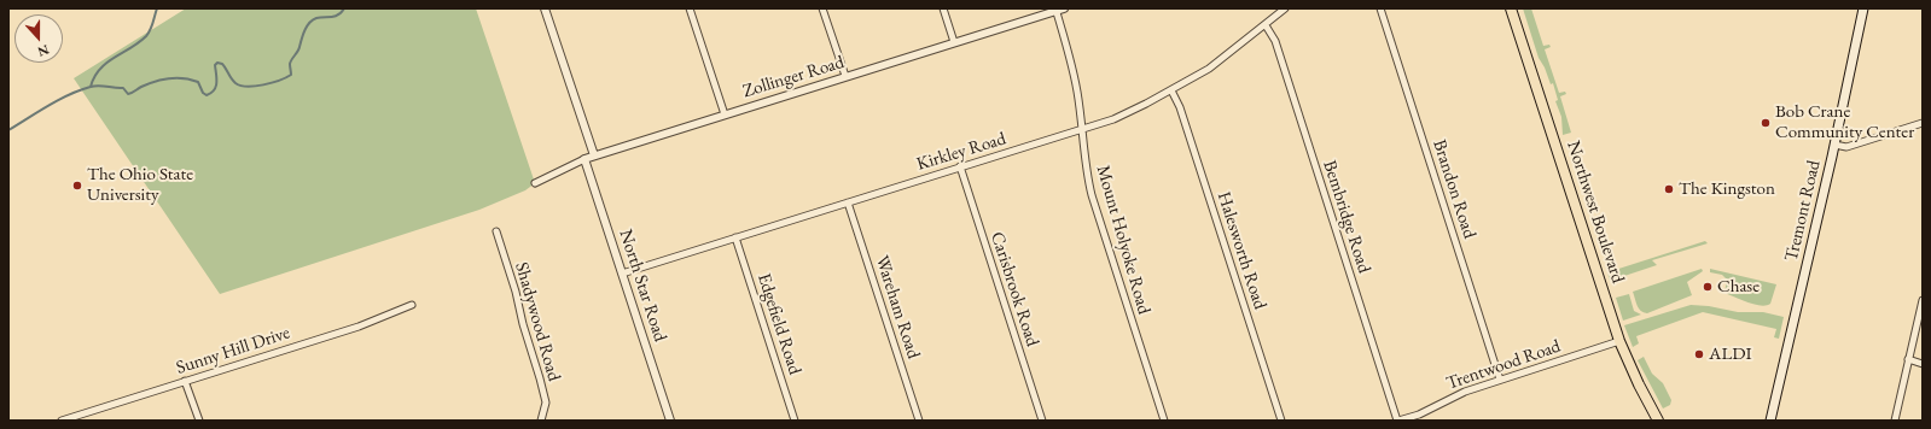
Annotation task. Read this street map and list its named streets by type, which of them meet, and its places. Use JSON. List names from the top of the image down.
{
  "streets": {
    "main road": ["Tremont Road", "Northwest Boulevard"],
    "street": [
      "Zollinger Road",
      "Kirkley Road",
      "Brandon Road",
      "Bembridge Road",
      "Mount Holyoke Road",
      "Halesworth Road",
      "North Star Road",
      "Carisbrook Road",
      "Wareham Road",
      "Shadywood Road",
      "Edgefield Road",
      "Sunny Hill Drive",
      "Trentwood Road"
    ]
  },
  "crossings": [
    ["Zollinger Road", "Mount Holyoke Road"],
    ["Zollinger Road", "North Star Road"],
    ["Kirkley Road", "Bembridge Road"],
    ["Kirkley Road", "Mount Holyoke Road"],
    ["Kirkley Road", "Halesworth Road"],
    ["Kirkley Road", "North Star Road"],
    ["Kirkley Road", "Carisbrook Road"],
    ["Kirkley Road", "Wareham Road"],
    ["Kirkley Road", "Edgefield Road"],
    ["Brandon Road", "Trentwood Road"],
    ["Northwest Boulevard", "Trentwood Road"],
    ["Bembridge Road", "Trentwood Road"]
  ],
  "places": [
    "Bob Crane Community Center",
    "The Ohio State University",
    "The Kingston",
    "Chase",
    "ALDI"
  ],
  "north": "bottom"
}
